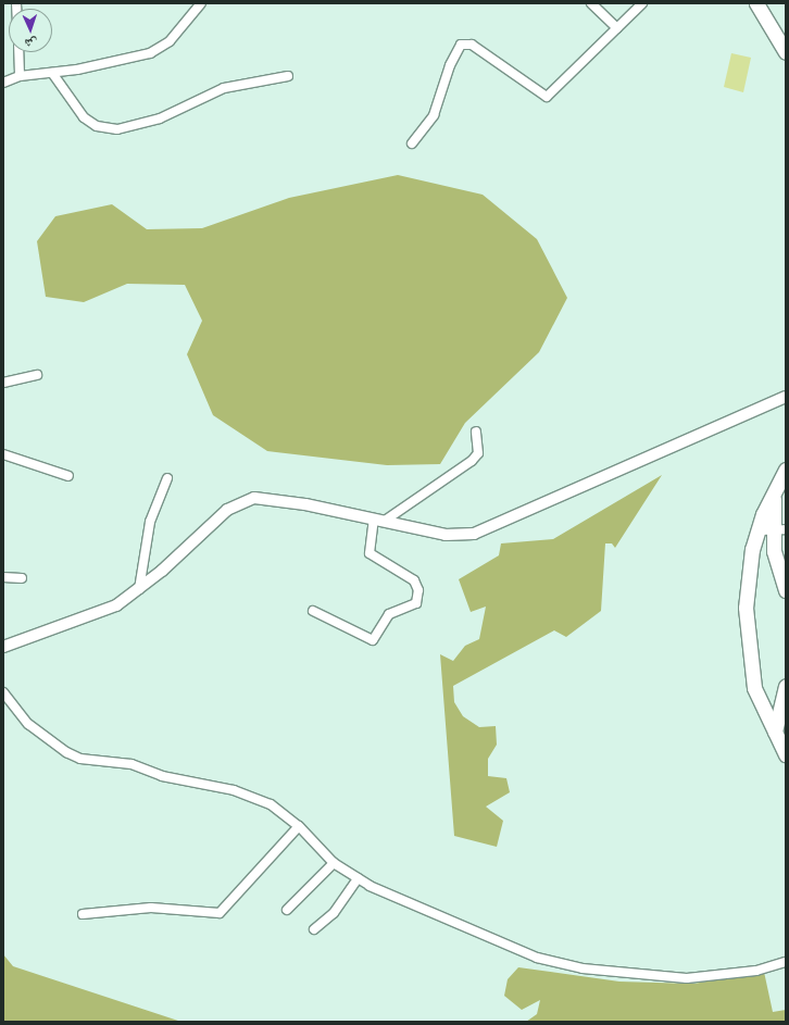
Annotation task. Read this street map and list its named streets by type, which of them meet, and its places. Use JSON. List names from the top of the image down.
{
  "north": "bottom"
}
